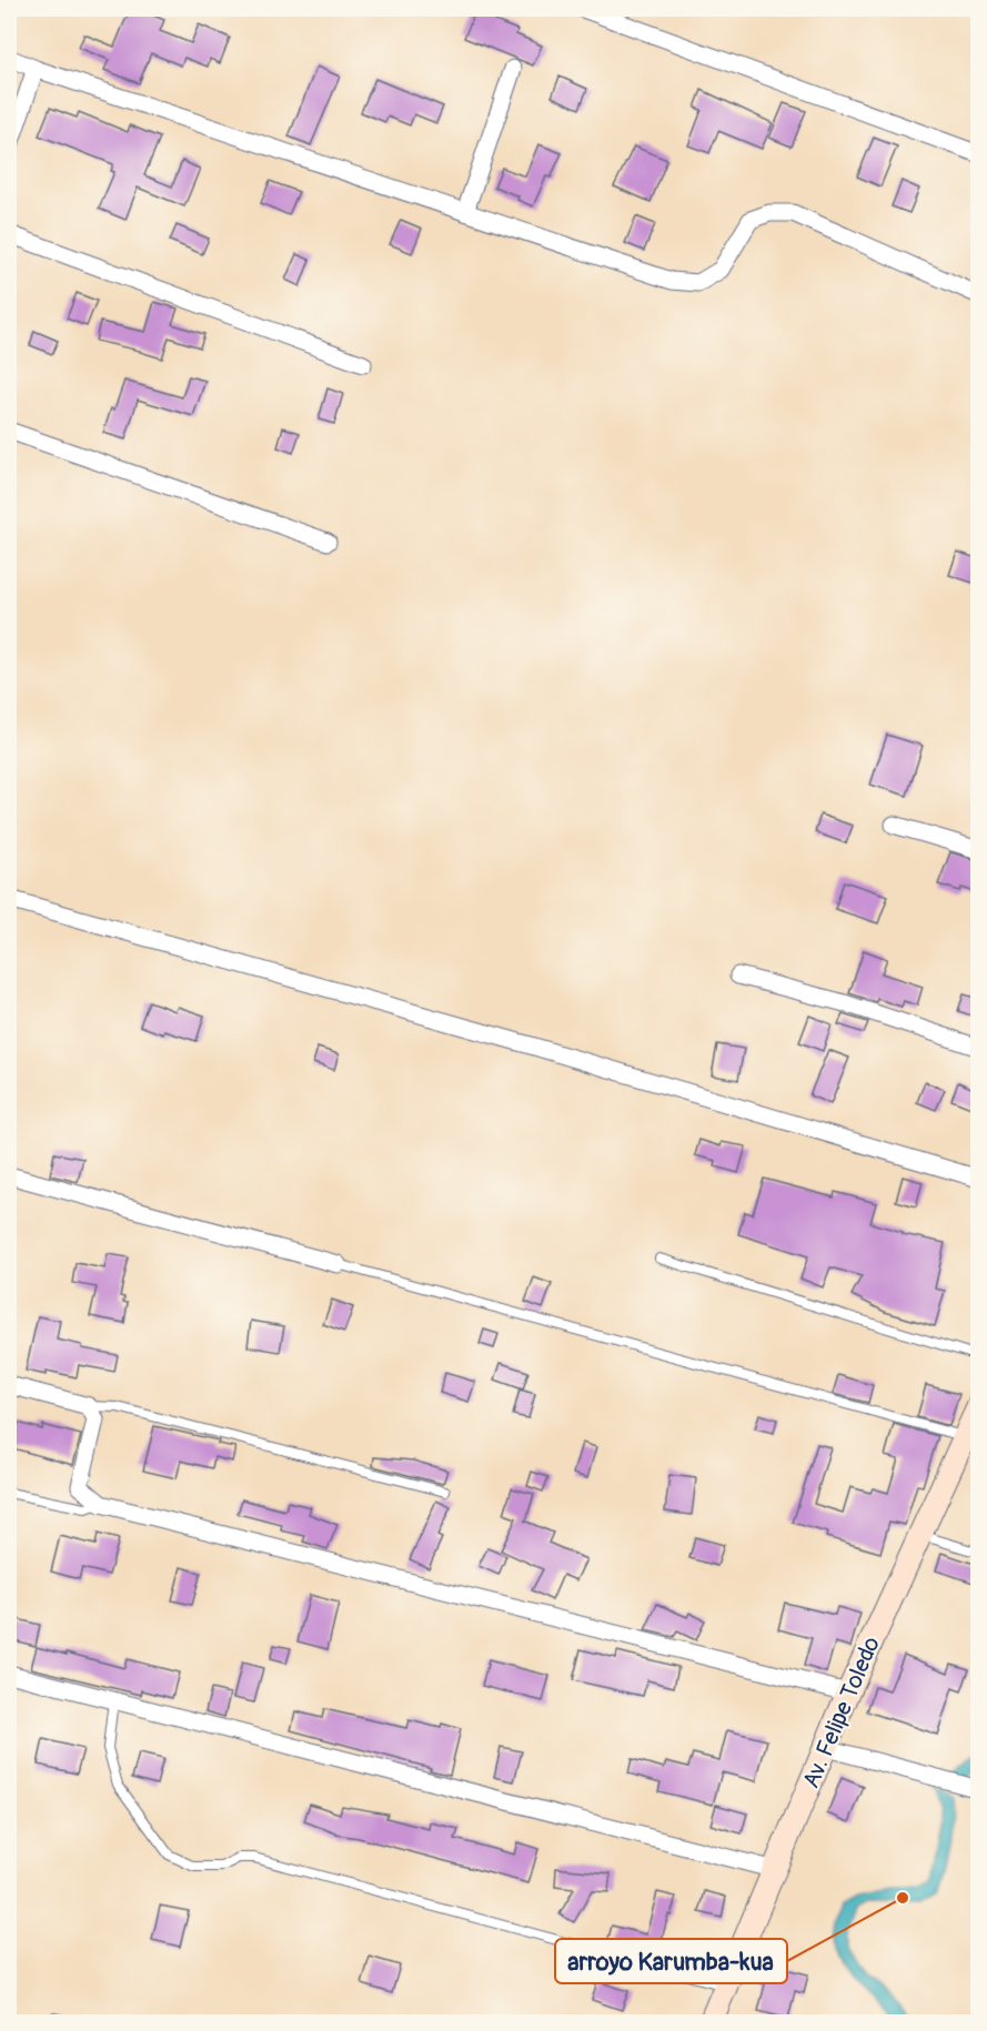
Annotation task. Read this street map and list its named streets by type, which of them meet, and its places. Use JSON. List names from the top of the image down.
{
  "streets": {
    "main road": ["Av. Felipe Toledo"]
  },
  "places": ["arroyo Karumba-kua"]
}
